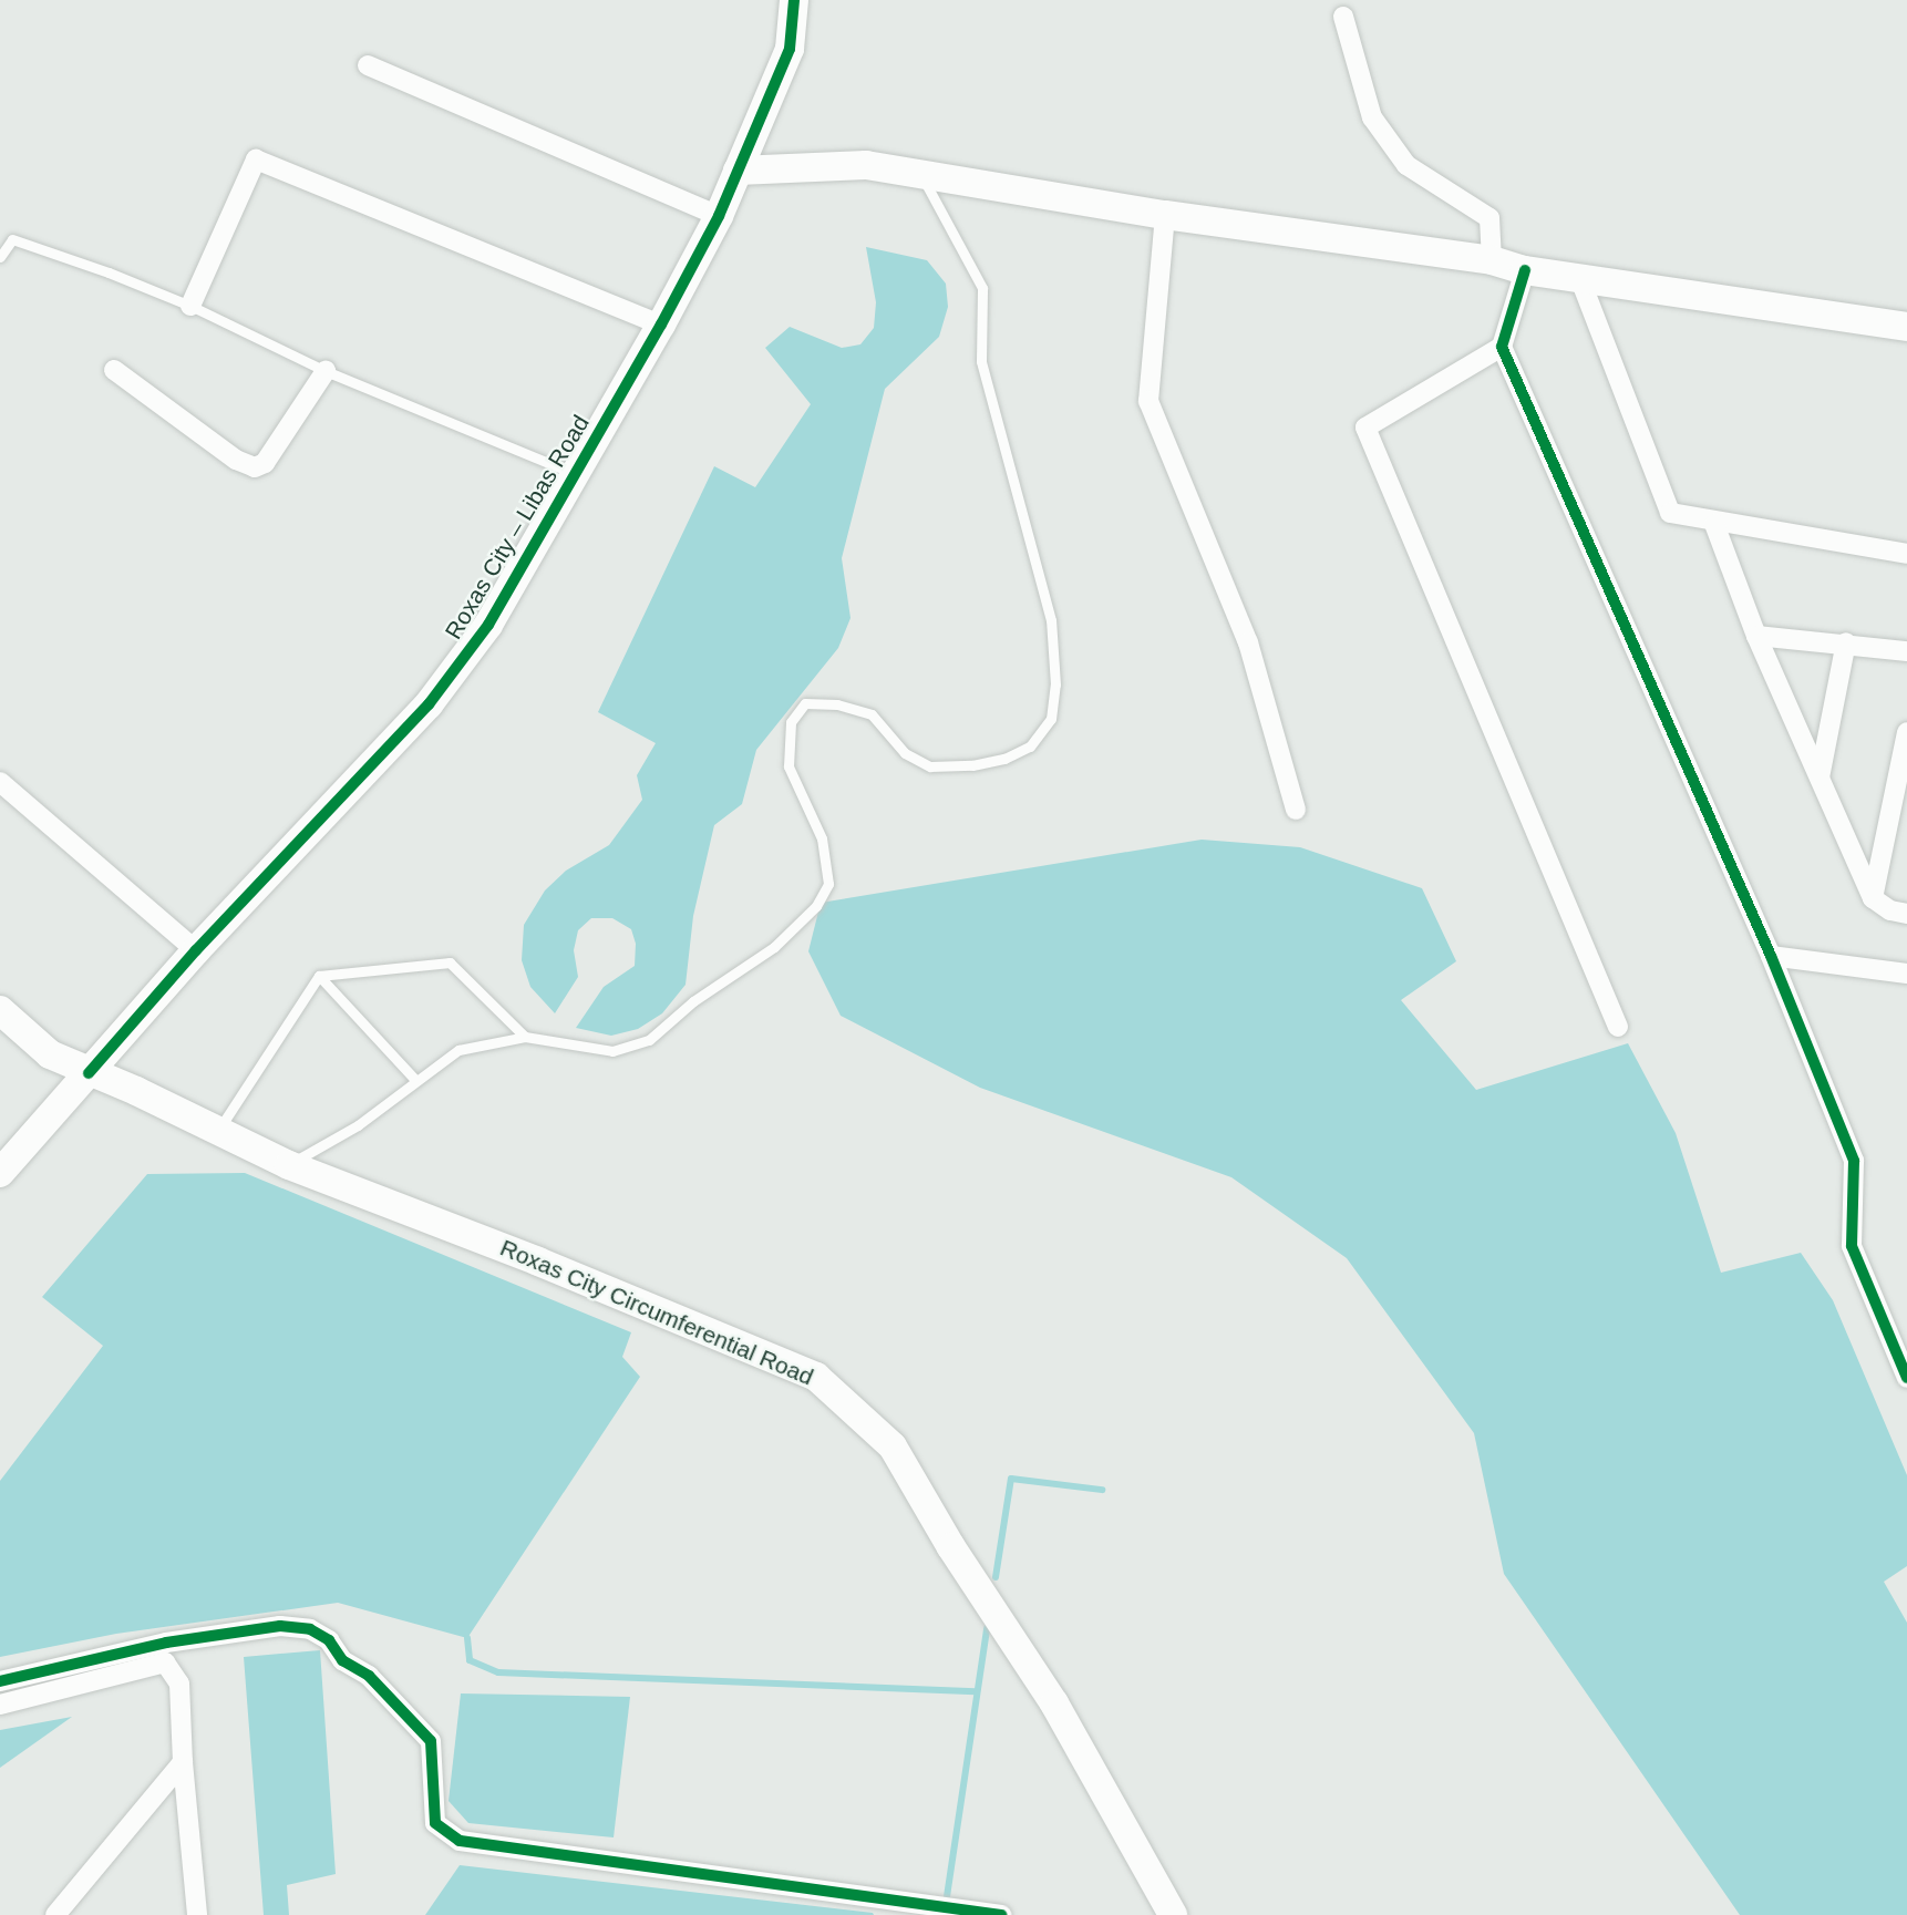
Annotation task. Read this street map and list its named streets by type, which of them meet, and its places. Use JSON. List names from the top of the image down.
{
  "streets": {
    "street": ["Roxas City – Libas Road", "Roxas City Circumferential Road"]
  },
  "crossings": [
    ["Roxas City – Libas Road", "Roxas City Circumferential Road"]
  ]
}
